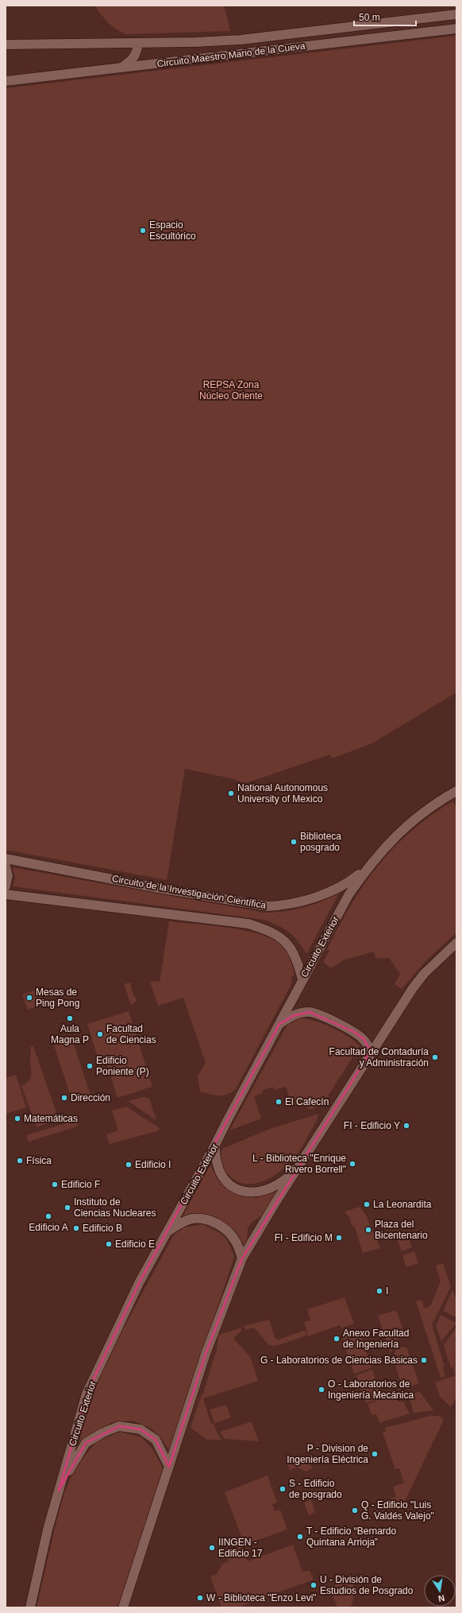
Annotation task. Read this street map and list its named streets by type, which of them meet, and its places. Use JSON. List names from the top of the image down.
{
  "streets": {
    "street": ["Circuito Maestro Mario de la Cueva", "Circuito de la Investigación Científica", "Circuito Exterior"]
  },
  "crossings": [
    ["Circuito de la Investigación Científica", "Circuito Exterior"]
  ],
  "parks": ["REPSA Zona Núcleo Oriente"],
  "places": [
    "Espacio Escultórico",
    "National Autonomous University of Mexico",
    "Biblioteca posgrado",
    "Mesas de Ping Pong",
    "Aula Magna P",
    "Facultad de Ciencias",
    "Facultad de Contaduría y Administración",
    "Edificio Poniente (P)",
    "Dirección",
    "El Cafecín",
    "Matemáticas",
    "FI - Edificio Y",
    "Física",
    "L - Biblioteca \"Enrique Rivero Borrell\"",
    "Edificio I",
    "Edificio F",
    "La Leonardita",
    "Instituto de Ciencias Nucleares",
    "Edificio A",
    "Edificio B",
    "Plaza del Bicentenario",
    "FI - Edificio M",
    "Edificio E",
    "I",
    "Anexo Facultad de Ingeniería",
    "G - Laboratorios de Ciencias Básicas",
    "O - Laboratorios de Ingeniería Mecánica",
    "P - Division de Ingeniería Eléctrica",
    "S - Edificio de posgrado",
    "Q - Edificio \"Luis G. Valdés Valejo\"",
    "T - Edificio “Bernardo Quintana Arrioja”",
    "IINGEN - Edificio 17",
    "U - División de Estudios de Posgrado",
    "W - Biblioteca \"Enzo Levi\""
  ],
  "scale_bar": "50 m",
  "north": "bottom"
}
